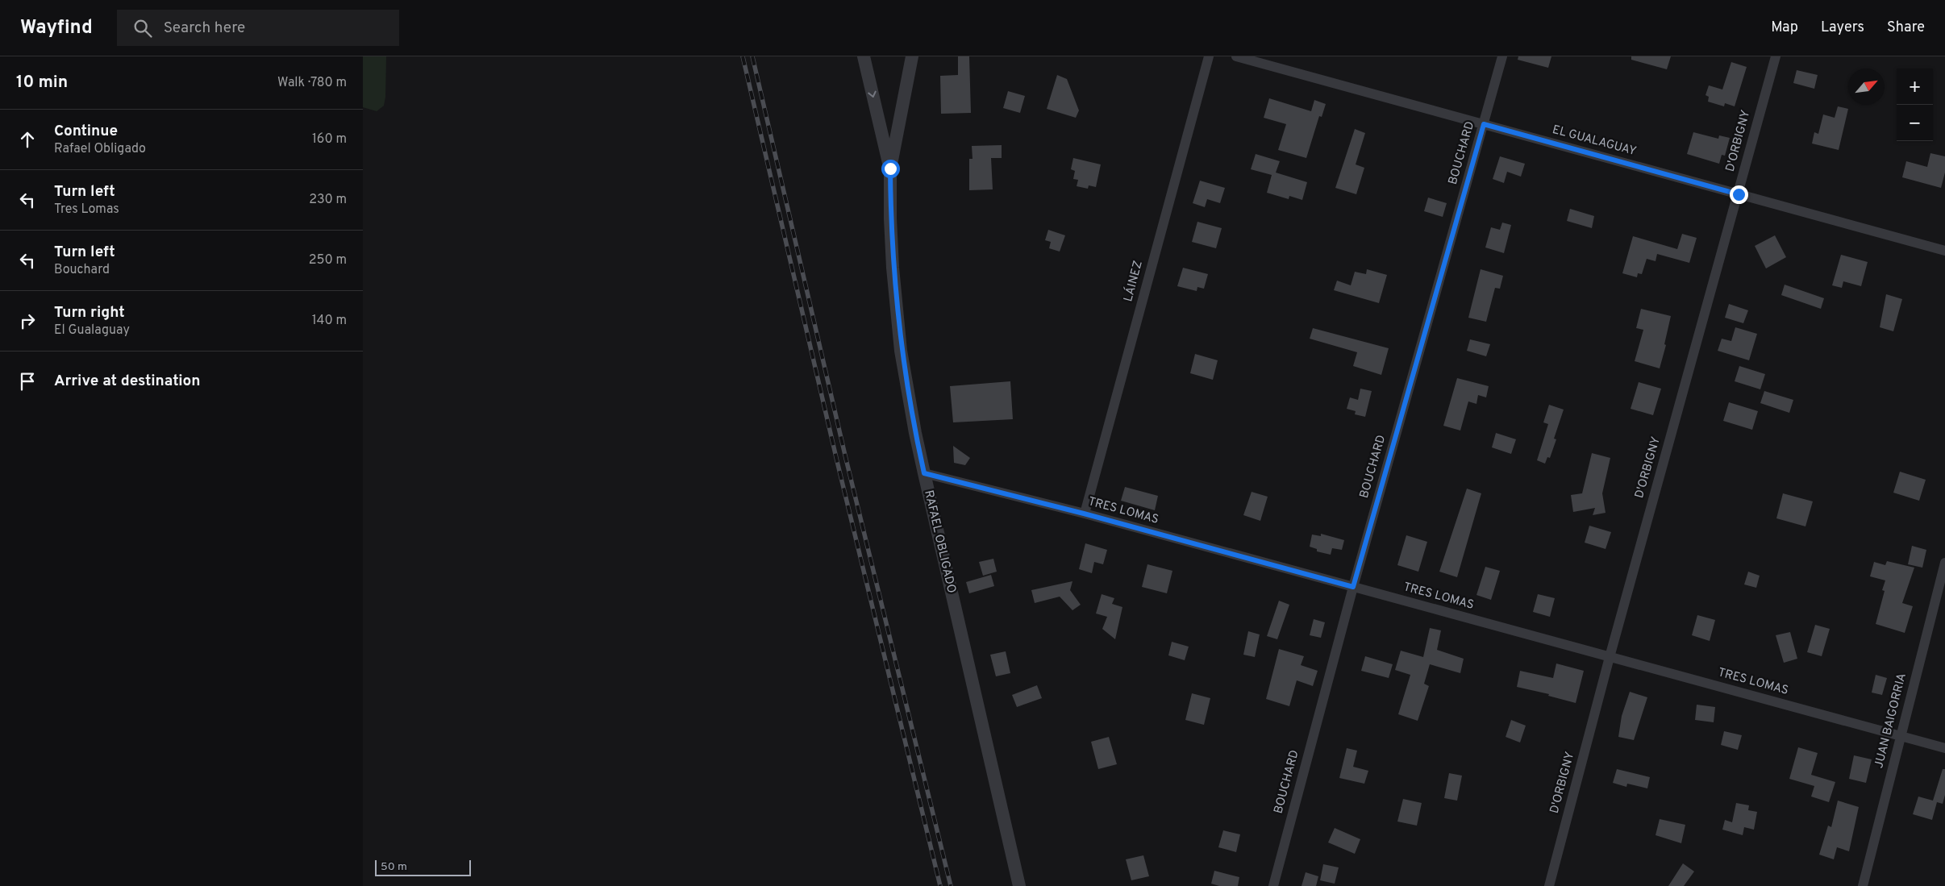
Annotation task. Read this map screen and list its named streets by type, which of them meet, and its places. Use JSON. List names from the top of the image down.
{
  "streets": {
    "street": [
      "EL GUALAGUAY",
      "D'ORBIGNY",
      "BOUCHARD",
      "LÁINEZ",
      "TRES LOMAS",
      "RAFAEL OBLIGADO",
      "JUAN BAIGORRIA"
    ]
  },
  "crossings": [
    ["EL GUALAGUAY", "D'ORBIGNY"],
    ["EL GUALAGUAY", "BOUCHARD"],
    ["D'ORBIGNY", "TRES LOMAS"],
    ["BOUCHARD", "TRES LOMAS"],
    ["LÁINEZ", "TRES LOMAS"],
    ["TRES LOMAS", "RAFAEL OBLIGADO"],
    ["TRES LOMAS", "JUAN BAIGORRIA"]
  ],
  "scale_bar": "50 m",
  "north": "top right",
  "page": {
    "header": "Wayfind",
    "search": "Search here",
    "nav": ["Map", "Layers", "Share"],
    "heading": ["10 min", "Walk · 780 m"],
    "map_buttons": ["+", "−"],
    "list": [
      ["Continue", "Rafael Obligado", "160 m"],
      ["Turn left", "Tres Lomas", "230 m"],
      ["Turn left", "Bouchard", "250 m"],
      ["Turn right", "El Gualaguay", "140 m"],
      "Arrive at destination"
    ],
    "scale": "50 m"
  }
}
